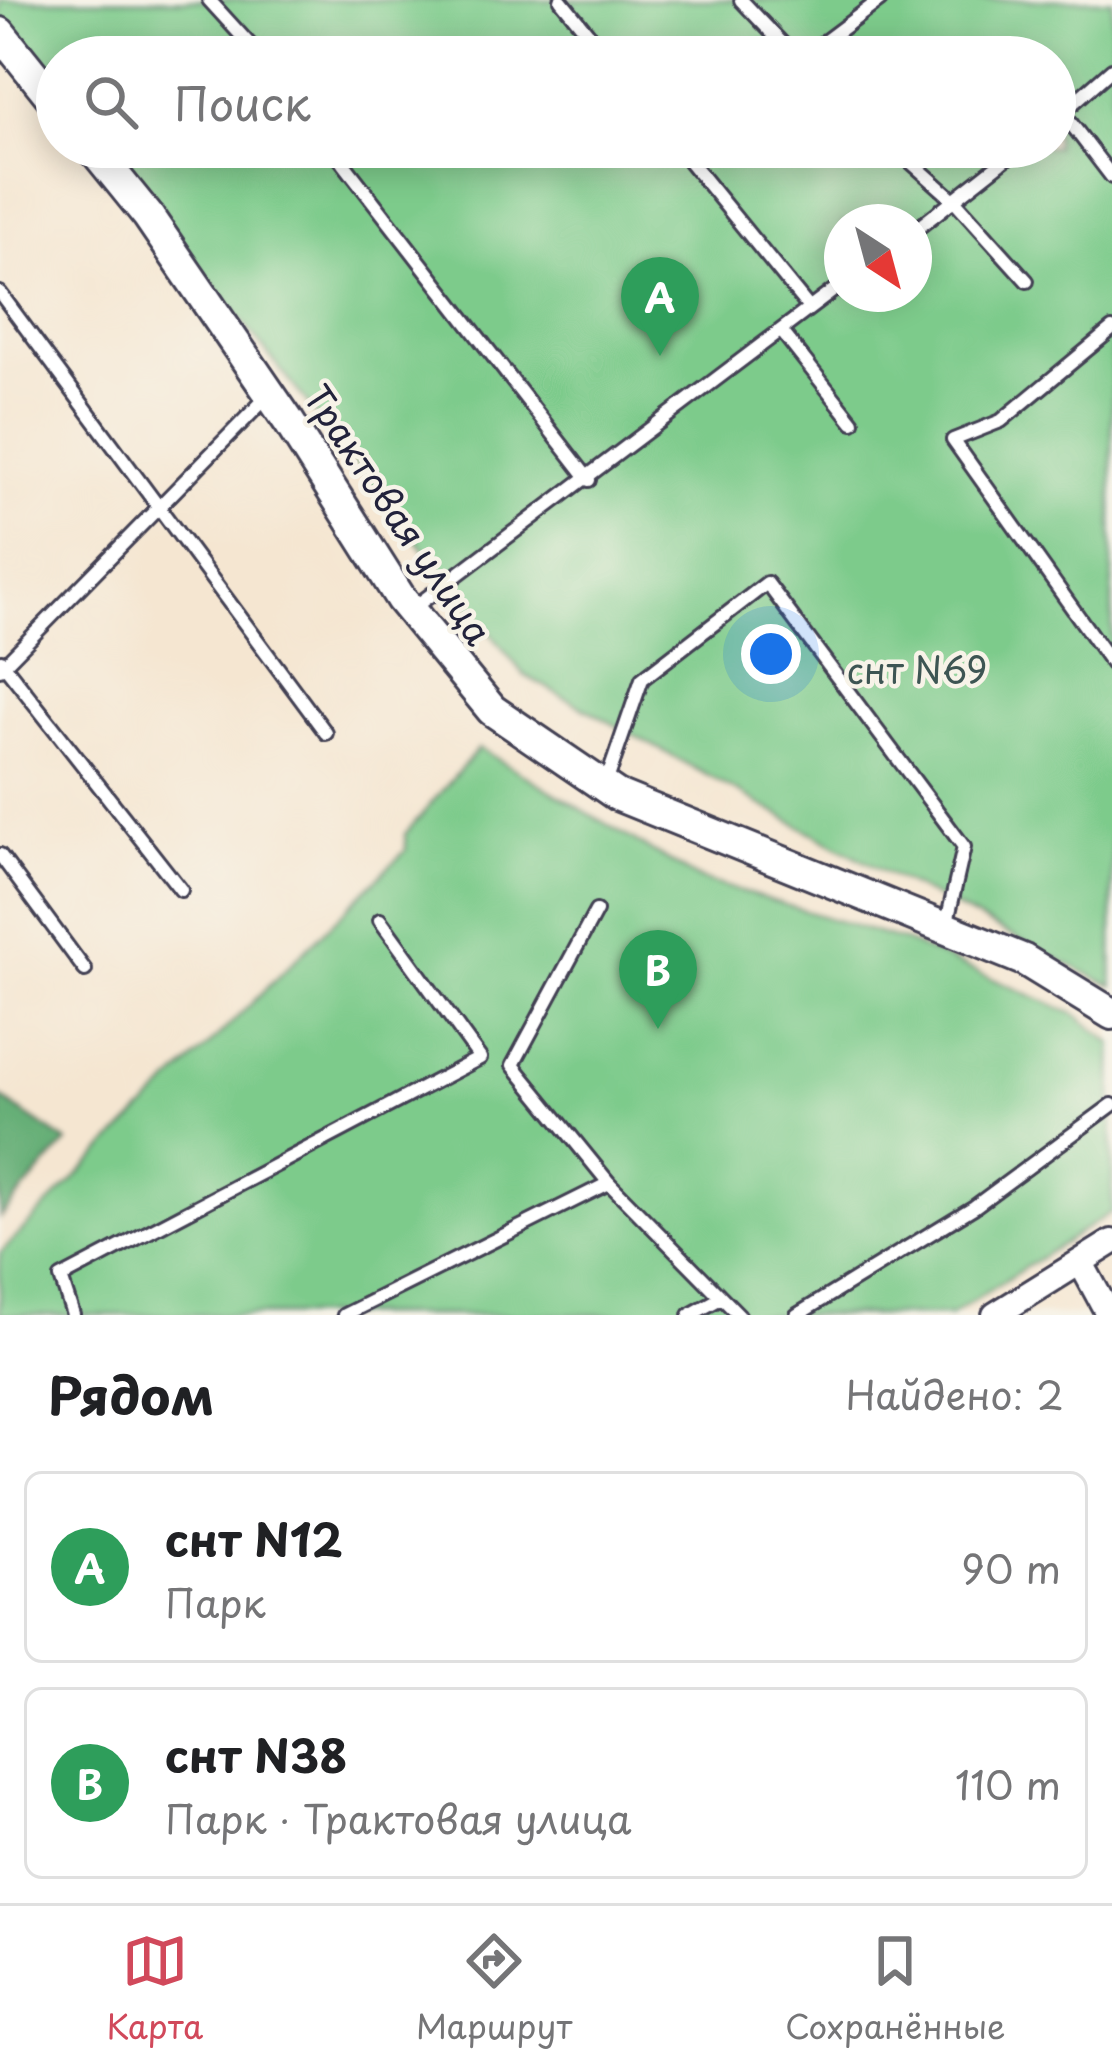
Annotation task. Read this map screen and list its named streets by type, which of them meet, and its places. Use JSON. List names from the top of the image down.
{
  "streets": {
    "street": ["Трактовая улица"]
  },
  "parks": ["снт N69"],
  "north": "bottom right",
  "page": {
    "search": "Поиск",
    "pins": ["A", "B"],
    "heading": ["Рядом", "Найдено: 2"],
    "list": [
      {
        "mark": "A",
        "name": "снт N12",
        "note": "Парк",
        "value": "90 m"
      },
      {
        "mark": "B",
        "name": "снт N38",
        "note": "Парк · Трактовая улица",
        "value": "110 m"
      }
    ],
    "nav": ["Карта", "Маршрут", "Сохранённые"]
  }
}
